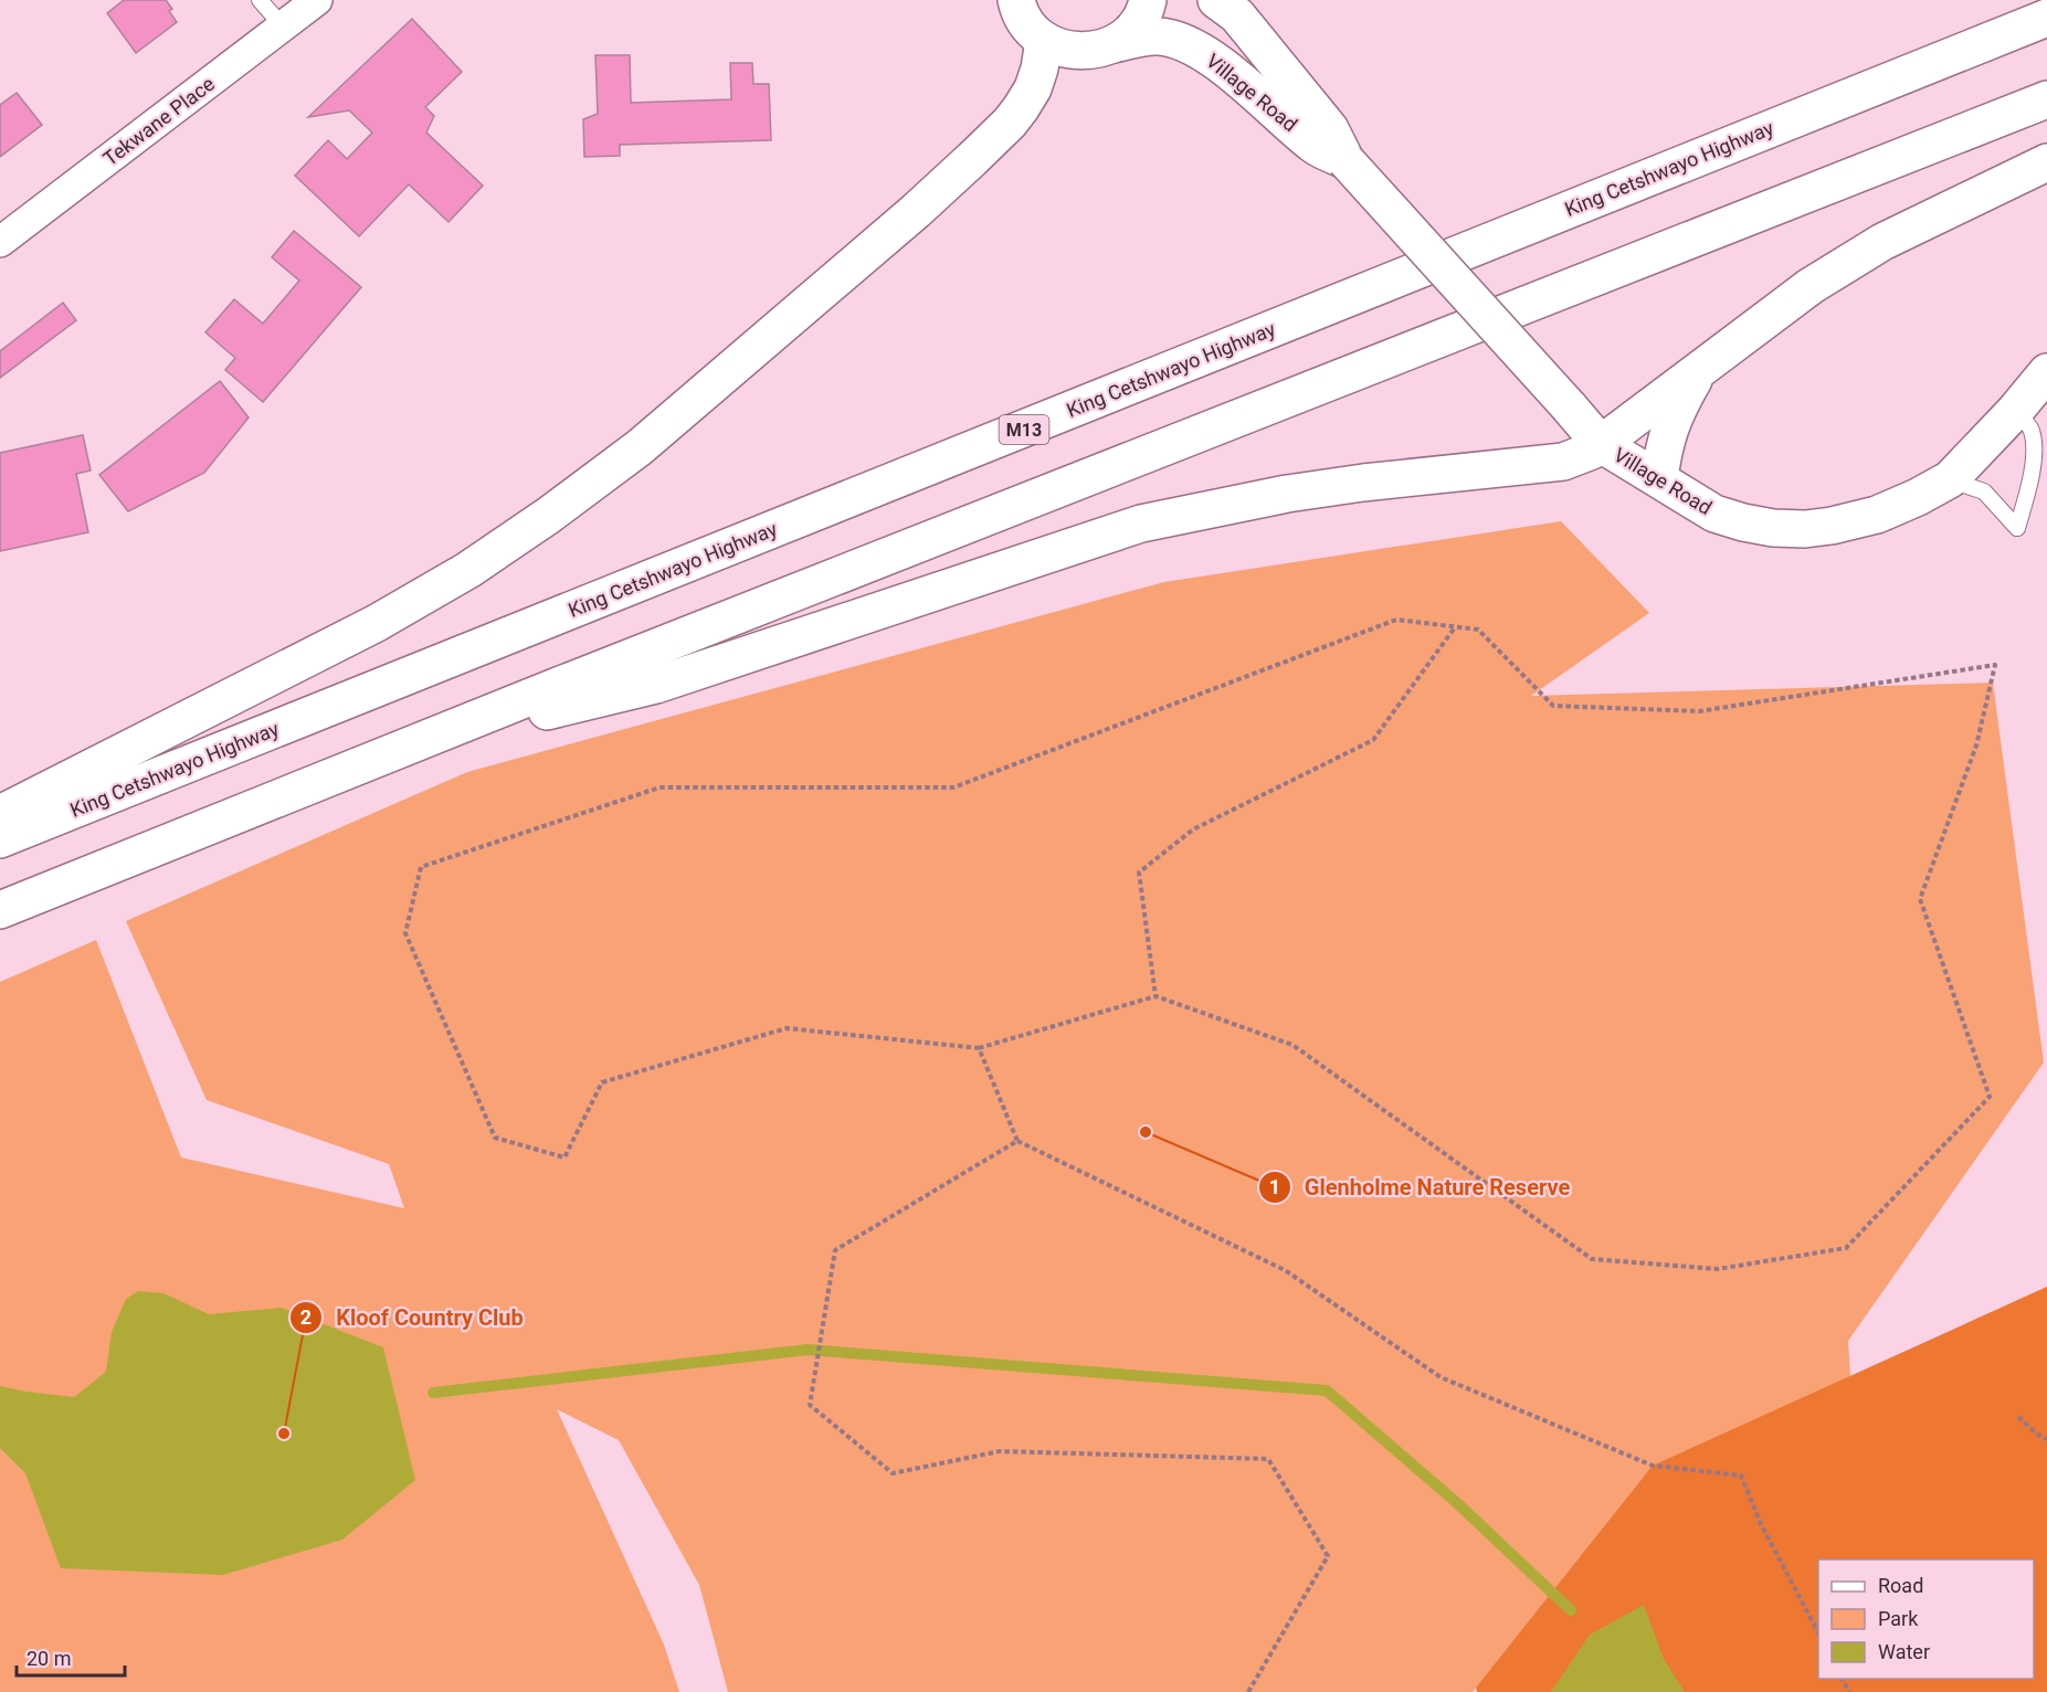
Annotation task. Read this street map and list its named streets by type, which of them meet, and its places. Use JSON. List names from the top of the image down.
{
  "streets": {
    "main road": ["Village Road", "King Cetshwayo Highway", "M13"],
    "street": ["Tekwane Place"]
  },
  "places": ["Glenholme Nature Reserve", "Kloof Country Club"],
  "legend": ["Road", "Park", "Water"],
  "scale_bar": "20 m"
}
